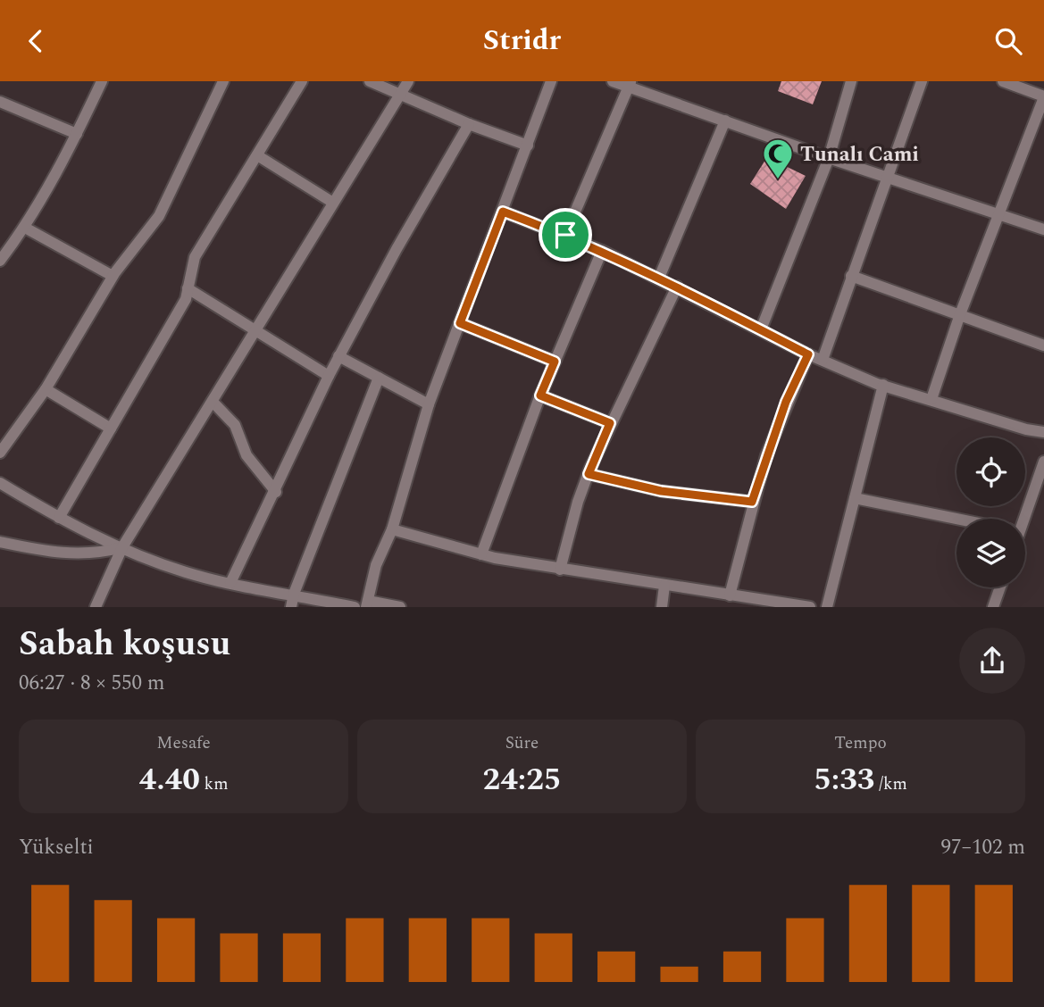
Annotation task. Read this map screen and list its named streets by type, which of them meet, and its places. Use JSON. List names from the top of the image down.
{
  "places": {
    "mosque": ["Tunalı Cami"]
  },
  "page": {
    "header": "Stridr",
    "heading": ["Sabah koşusu", "06:27 · 8 × 550 m"],
    "stats": [
      ["Mesafe", "4.40 km"],
      ["Süre", "24:25"],
      ["Tempo", "5:33 /km"]
    ],
    "chart": ["Yükselti", "97–102 m"]
  }
}
